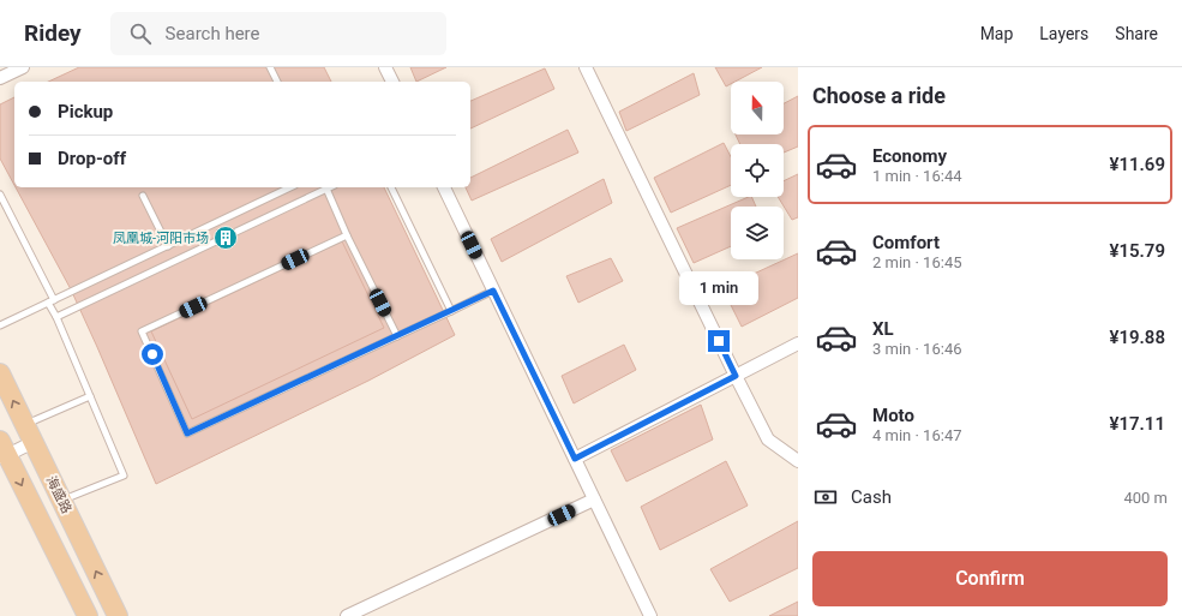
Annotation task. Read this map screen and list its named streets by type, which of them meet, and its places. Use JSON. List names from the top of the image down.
{
  "streets": {
    "main road": ["海盛路"]
  },
  "places": {
    "building": ["凤凰城-河阳市场"]
  },
  "north": "top",
  "page": {
    "header": "Ridey",
    "search": "Search here",
    "nav": ["Map", "Layers", "Share"],
    "heading": "Choose a ride",
    "banner": ["Pickup", "Drop-off"],
    "list": [
      {
        "name": "Economy",
        "note": "1 min · 16:44",
        "value": "¥11.69"
      },
      {
        "name": "Comfort",
        "note": "2 min · 16:45",
        "value": "¥15.79"
      },
      {
        "name": "XL",
        "note": "3 min · 16:46",
        "value": "¥19.88"
      },
      {
        "name": "Moto",
        "note": "4 min · 16:47",
        "value": "¥17.11"
      }
    ],
    "bubble": "1 min",
    "pay": ["Cash", "400 m"],
    "buttons": "Confirm"
  }
}
